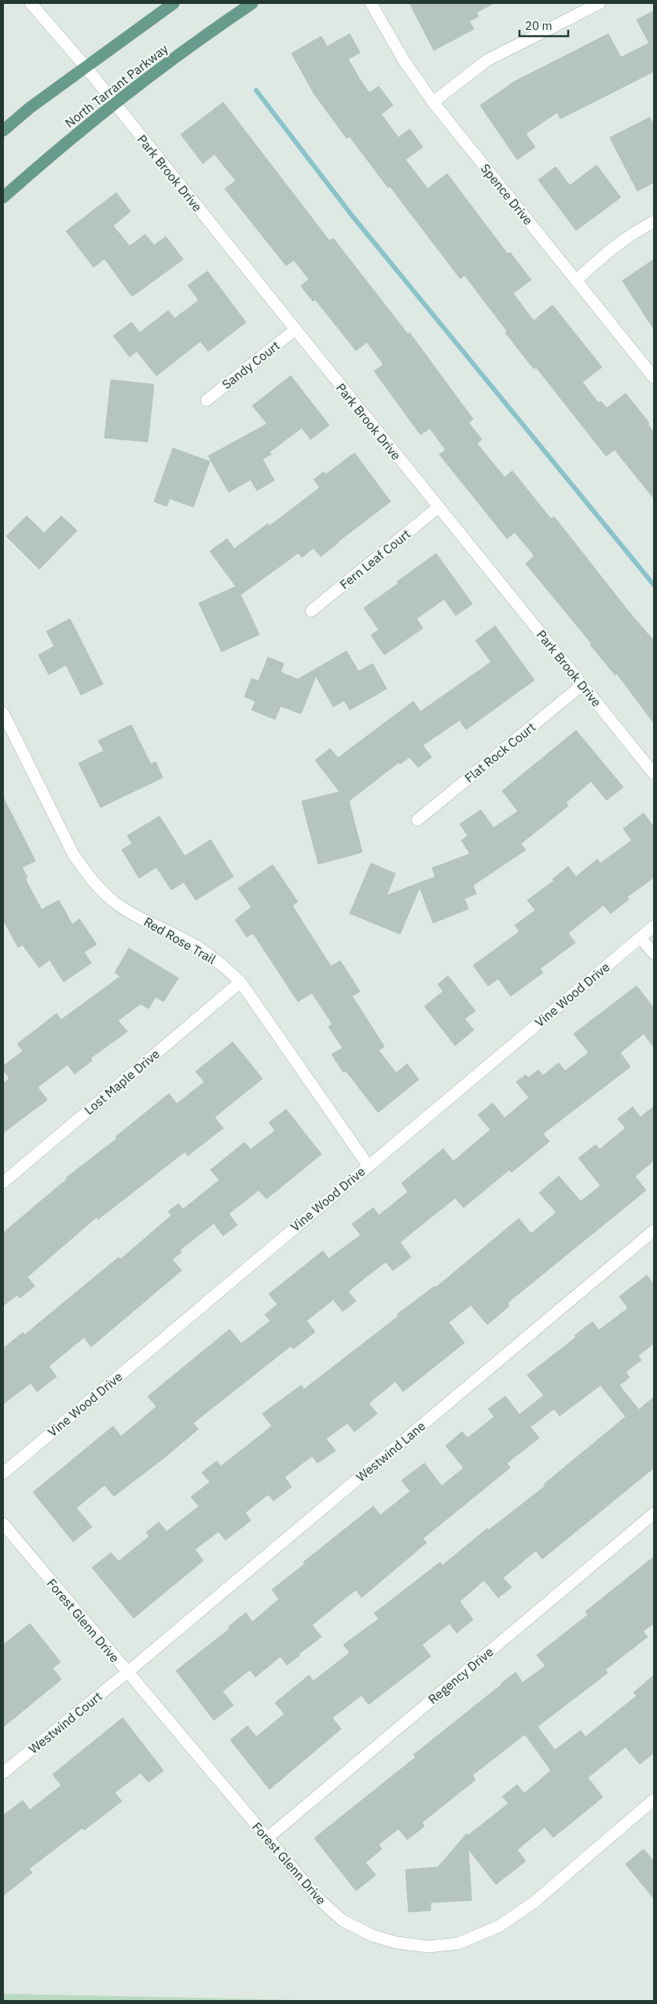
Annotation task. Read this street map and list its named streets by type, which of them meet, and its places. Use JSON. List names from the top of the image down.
{
  "streets": {
    "main road": ["North Tarrant Parkway"],
    "street": [
      "Park Brook Drive",
      "Spence Drive",
      "Sandy Court",
      "Fern Leaf Court",
      "Flat Rock Court",
      "Red Rose Trail",
      "Vine Wood Drive",
      "Lost Maple Drive",
      "Westwind Lane",
      "Forest Glenn Drive",
      "Regency Drive",
      "Westwind Court"
    ]
  },
  "crossings": [
    ["North Tarrant Parkway", "Park Brook Drive"],
    ["Park Brook Drive", "Sandy Court"],
    ["Park Brook Drive", "Fern Leaf Court"],
    ["Park Brook Drive", "Flat Rock Court"],
    ["Red Rose Trail", "Vine Wood Drive"],
    ["Red Rose Trail", "Lost Maple Drive"],
    ["Westwind Lane", "Forest Glenn Drive"],
    ["Westwind Lane", "Westwind Court"],
    ["Forest Glenn Drive", "Regency Drive"],
    ["Forest Glenn Drive", "Westwind Court"]
  ],
  "scale_bar": "20 m"
}
